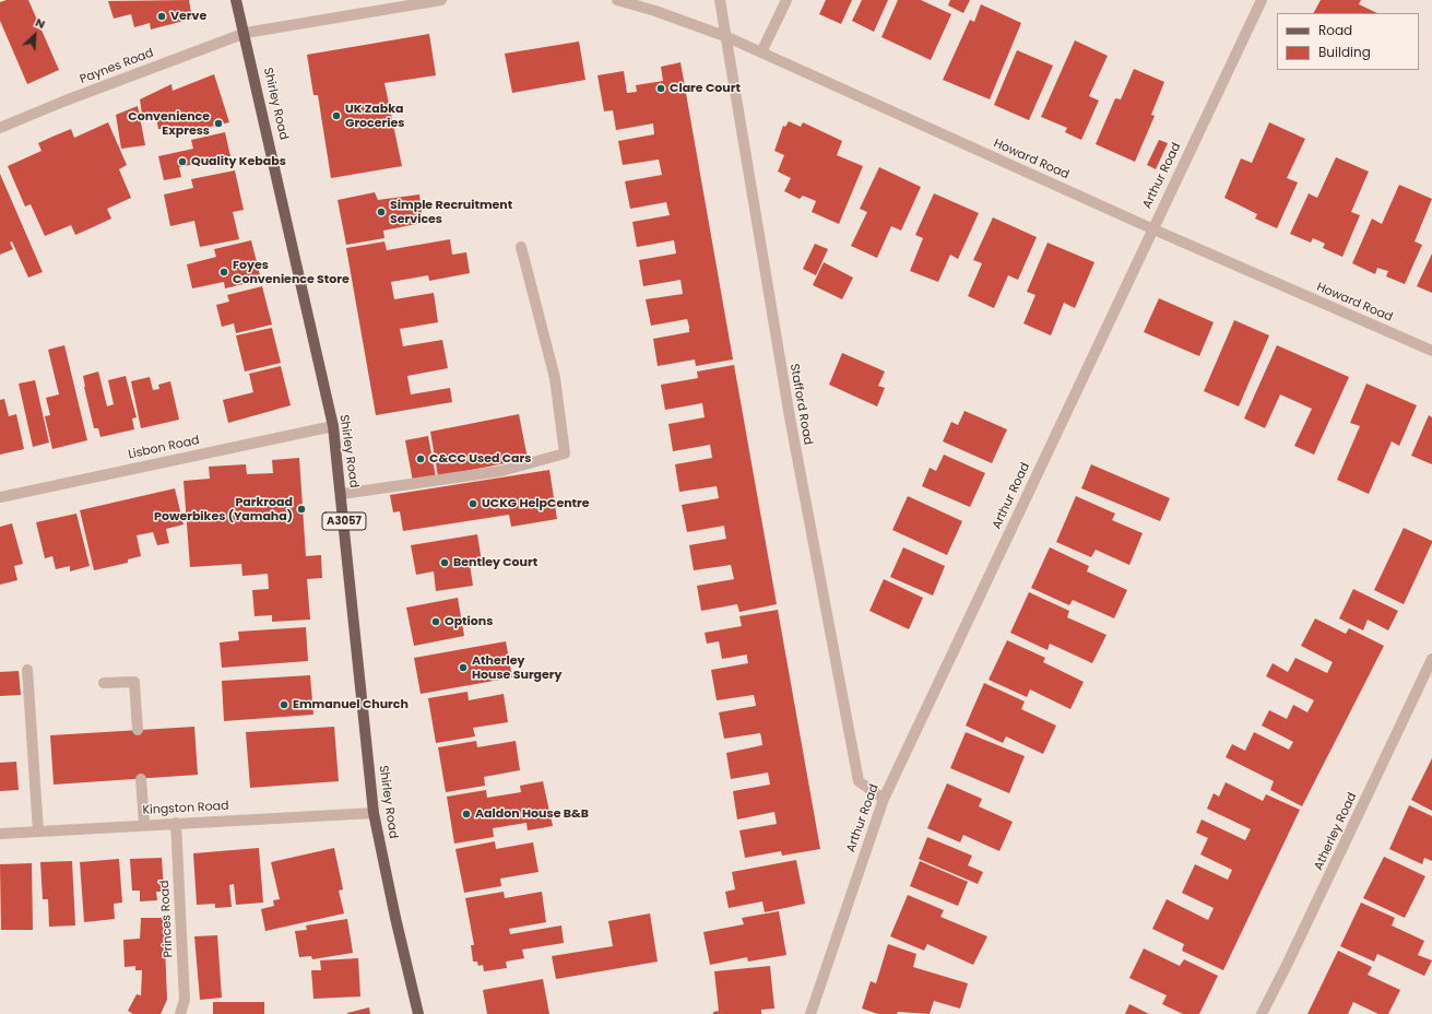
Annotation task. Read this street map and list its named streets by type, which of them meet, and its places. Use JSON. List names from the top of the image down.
{
  "streets": {
    "main road": ["Shirley Road", "A3057"],
    "street": [
      "Paynes Road",
      "Howard Road",
      "Arthur Road",
      "Stafford Road",
      "Lisbon Road",
      "Kingston Road",
      "Atherley Road",
      "Princes Road"
    ]
  },
  "crossings": [
    ["Paynes Road", "Shirley Road"],
    ["Shirley Road", "Lisbon Road"],
    ["Shirley Road", "Kingston Road"],
    ["Howard Road", "Arthur Road"],
    ["Howard Road", "Stafford Road"],
    ["Arthur Road", "Stafford Road"],
    ["Kingston Road", "Princes Road"]
  ],
  "places": [
    "Verve",
    "Clare Court",
    "UK Zabka Groceries",
    "Convenience Express",
    "Quality Kebabs",
    "Simple Recruitment Services",
    "Foyes Convenience Store",
    "C&CC Used Cars",
    "UCKG HelpCentre",
    "Parkroad Powerbikes (Yamaha)",
    "Bentley Court",
    "Options",
    "Atherley House Surgery",
    "Emmanuel Church",
    "Aaldon House B&B"
  ],
  "legend": ["Road", "Building"],
  "north": "top right"
}
